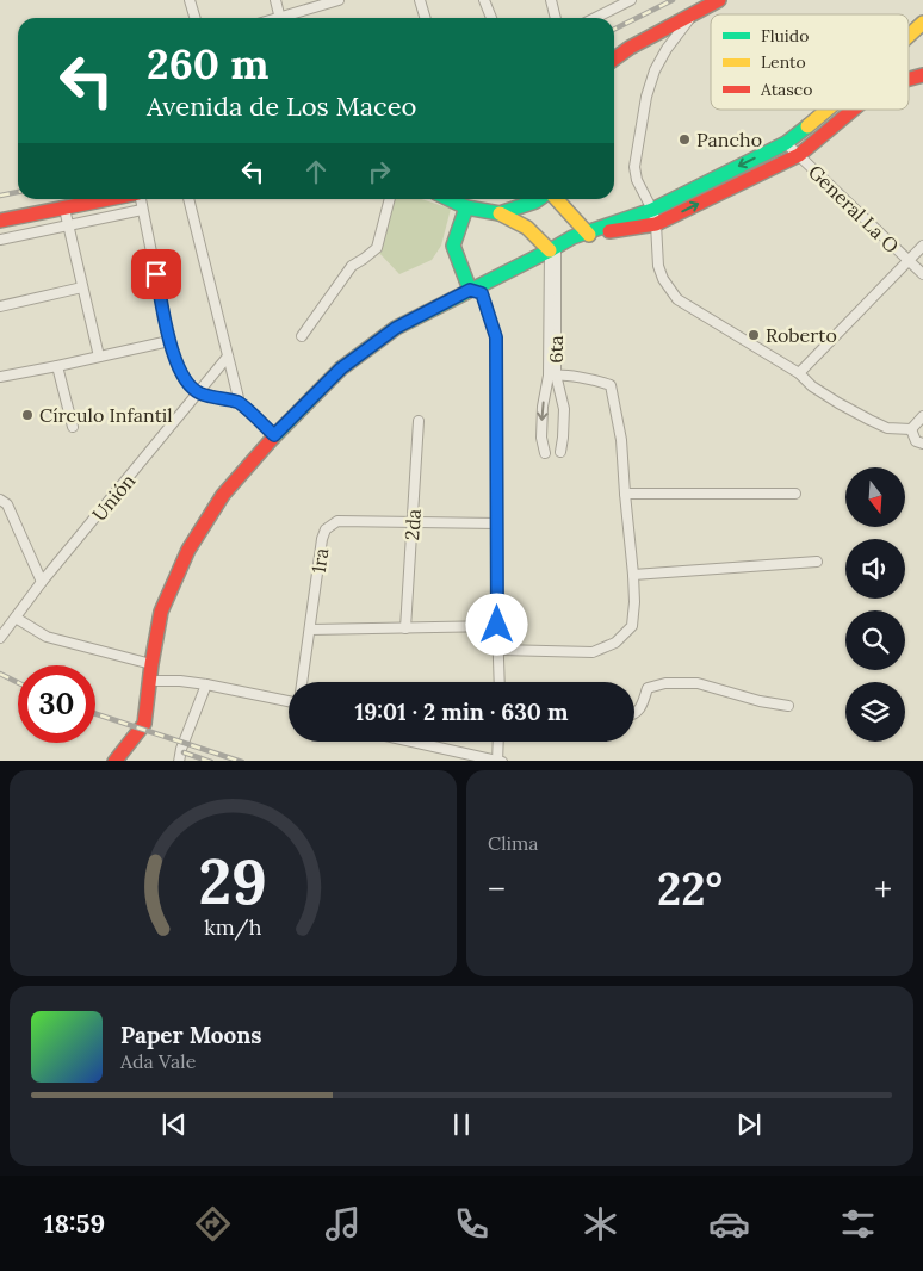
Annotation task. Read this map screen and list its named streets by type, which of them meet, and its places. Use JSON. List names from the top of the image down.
{
  "streets": {
    "street": [
      "General La O",
      "6ta",
      "Unión",
      "2da",
      "1ra"
    ]
  },
  "crossings": [
    ["2da", "1ra"]
  ],
  "places": ["Pancho", "Roberto", "Círculo Infantil"],
  "legend": ["Fluido", "Lento", "Atasco"],
  "north": "bottom",
  "page": {
    "turn": ["260 m", "Avenida de Los Maceo"],
    "limit": "30",
    "trip": "19:01 · 2 min · 630 m",
    "tile": "Clima",
    "heat": ["−", "22°", "+"],
    "song": ["Paper Moons", "Ada Vale"],
    "tabs": "18:59",
    "gauge": ["29", "km/h"]
  }
}
